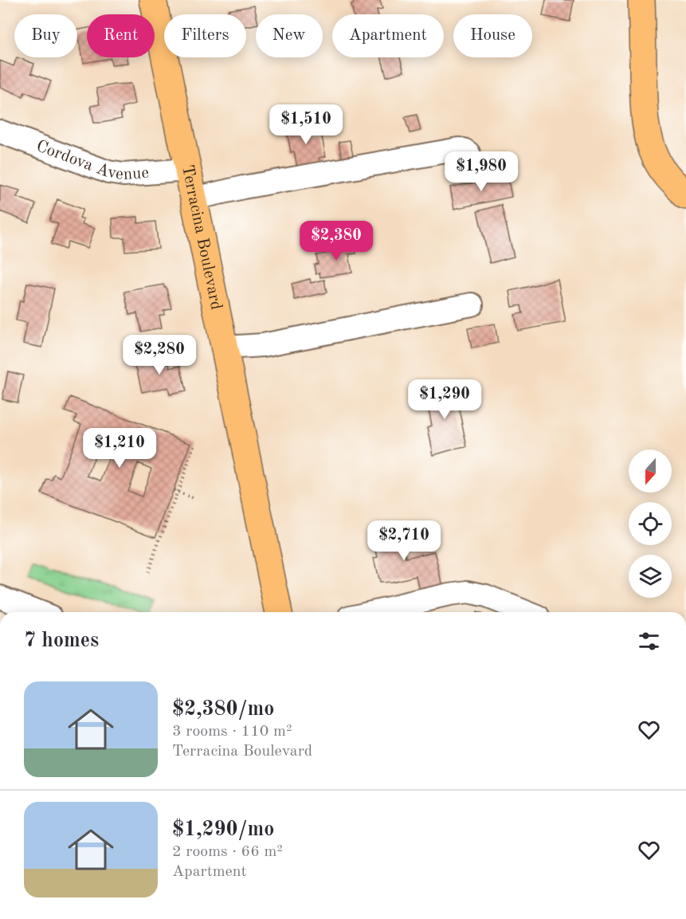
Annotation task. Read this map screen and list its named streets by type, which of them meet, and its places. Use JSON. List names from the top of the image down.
{
  "streets": {
    "main road": ["Terracina Boulevard"],
    "street": ["Cordova Avenue"]
  },
  "crossings": [
    ["Cordova Avenue", "Terracina Boulevard"]
  ],
  "north": "bottom",
  "page": {
    "chip": [
      "Buy",
      "Rent",
      "Filters",
      "New",
      "Apartment",
      "House"
    ],
    "price": [
      "$1,510",
      "$1,980",
      "$2,380",
      "$2,280",
      "$1,290",
      "$1,210",
      "$2,710"
    ],
    "heading": "7 homes",
    "list": [
      {
        "name": "$2,380/mo",
        "note": "3 rooms · 110 m² · Terracina Boulevard"
      },
      {
        "name": "$1,290/mo",
        "note": "2 rooms · 66 m² · Apartment"
      }
    ]
  }
}
